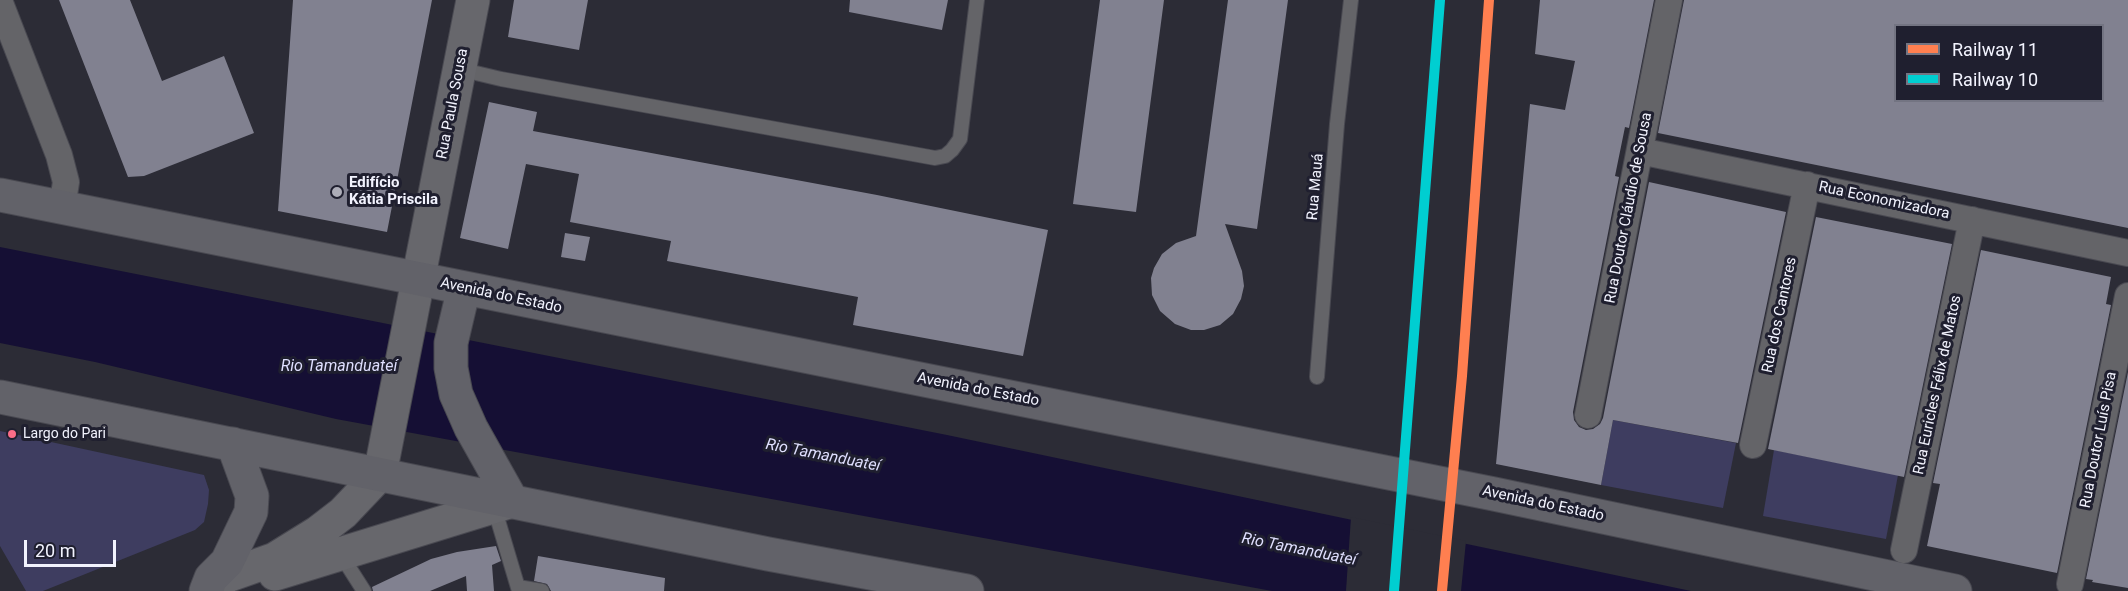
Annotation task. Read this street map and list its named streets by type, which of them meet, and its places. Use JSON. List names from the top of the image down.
{
  "streets": {
    "highway": ["Avenida do Estado"],
    "main road": ["Rua Paula Sousa"],
    "street": [
      "Rua Economizadora",
      "Rua Doutor Cláudio de Sousa",
      "Rua dos Cantores",
      "Rua Euricles Félix de Matos",
      "Rua Doutor Luís Pisa"
    ],
    "lane": ["Rua Mauá"]
  },
  "crossings": [
    ["Rua Paula Sousa", "Avenida do Estado"],
    ["Rua Economizadora", "Rua Doutor Cláudio de Sousa"],
    ["Rua Economizadora", "Rua dos Cantores"],
    ["Rua Economizadora", "Rua Euricles Félix de Matos"]
  ],
  "water": ["Rio Tamanduateí"],
  "places": ["Edifício Kátia Priscila", "Largo do Pari"],
  "lines": ["rail line 11", "rail line 10"],
  "legend": ["Railway 11", "Railway 10"],
  "scale_bar": "20 m"
}
